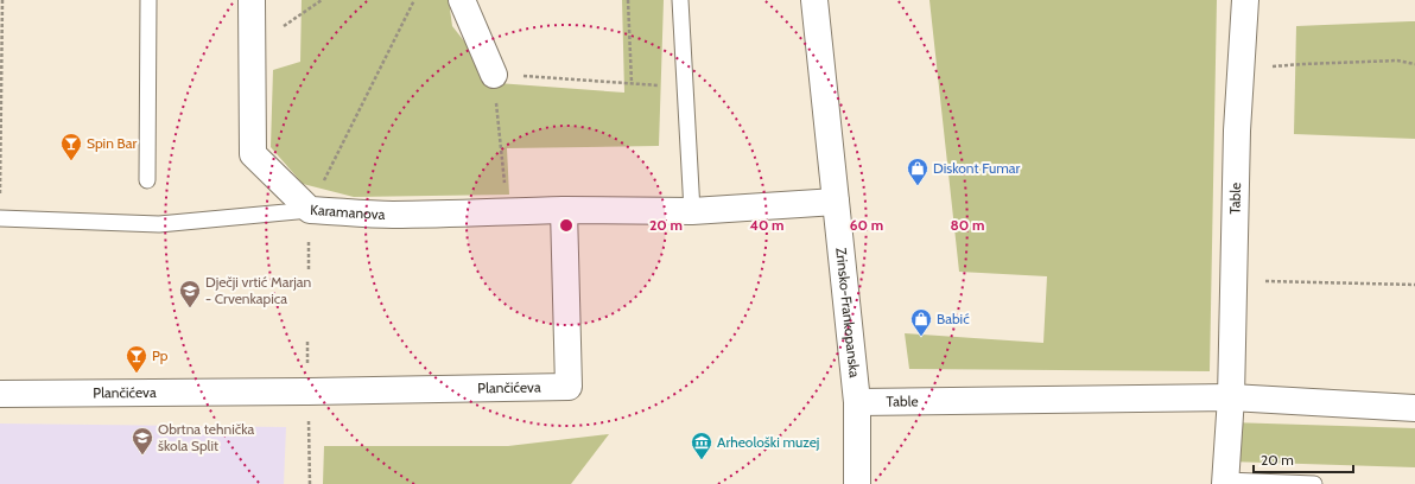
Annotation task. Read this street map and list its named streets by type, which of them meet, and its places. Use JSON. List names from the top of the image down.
{
  "streets": {
    "street": [
      "Table",
      "Karamanova",
      "Zrinsko-Frankopanska",
      "Plančićeva"
    ]
  },
  "crossings": [
    ["Table", "Zrinsko-Frankopanska"],
    ["Karamanova", "Plančićeva"]
  ],
  "places": {
    "bar": ["Spin Bar", "Pp"],
    "shop": ["Diskont Fumar", "Babić"],
    "school or university": ["Dječji vrtić Marjan - Crvenkapica", "Obrtna tehnička škola Split"],
    "museum": ["Arheološki muzej"]
  },
  "scale_bar": "20 m",
  "rings": [
    "20 m",
    "40 m",
    "60 m",
    "80 m"
  ]
}
